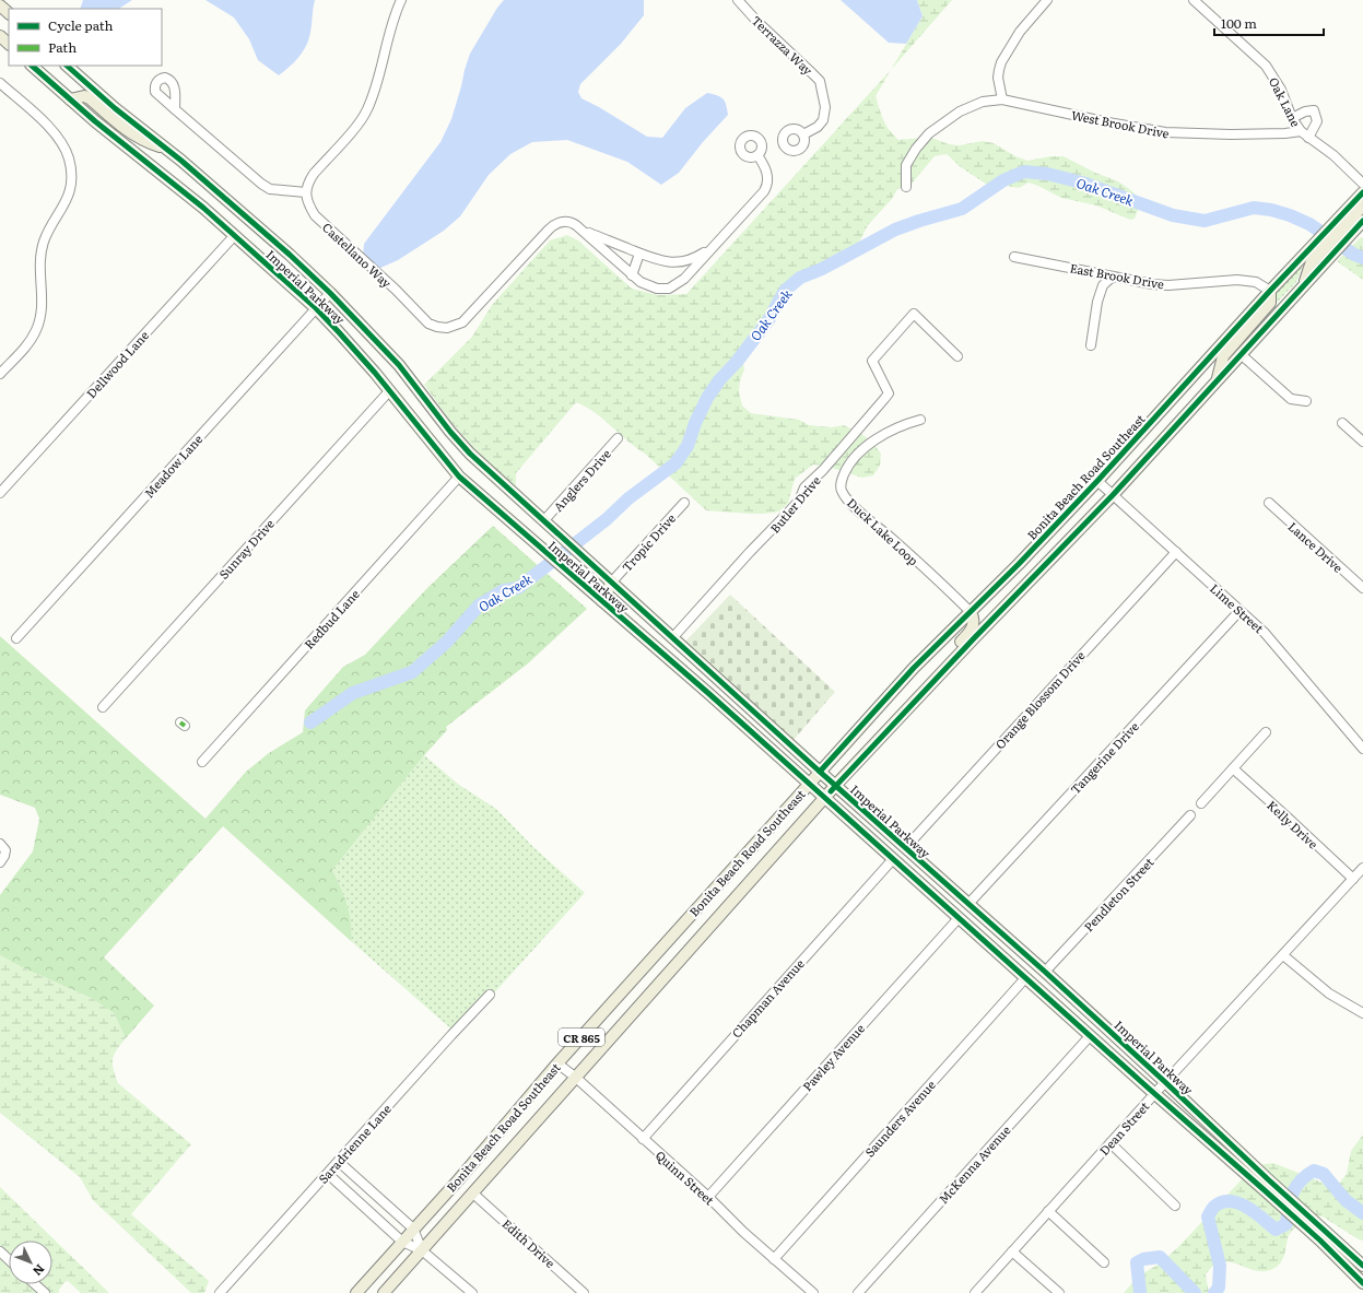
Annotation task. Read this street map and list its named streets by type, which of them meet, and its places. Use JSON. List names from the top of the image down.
{
  "streets": {
    "main road": ["Imperial Parkway", "Bonita Beach Road Southeast", "CR 865"],
    "street": [
      "Terrazza Way",
      "Oak Lane",
      "West Brook Drive",
      "Castellano Way",
      "East Brook Drive",
      "Dellwood Lane",
      "Meadow Lane",
      "Anglers Drive",
      "Butler Drive",
      "Duck Lake Loop",
      "Tropic Drive",
      "Lance Drive",
      "Sunray Drive",
      "Lime Street",
      "Redbud Lane",
      "Orange Blossom Drive",
      "Tangerine Drive",
      "Kelly Drive",
      "Pendleton Street",
      "Chapman Avenue",
      "Pawley Avenue",
      "Saunders Avenue",
      "Dean Street",
      "Saradrienne Lane",
      "McKenna Avenue",
      "Quinn Street",
      "Edith Drive"
    ]
  },
  "crossings": [
    ["Oak Lane", "West Brook Drive"],
    ["East Brook Drive", "Bonita Beach Road Southeast"],
    ["Imperial Parkway", "Dellwood Lane"],
    ["Imperial Parkway", "Meadow Lane"],
    ["Imperial Parkway", "Bonita Beach Road Southeast"],
    ["Imperial Parkway", "Anglers Drive"],
    ["Imperial Parkway", "Butler Drive"],
    ["Imperial Parkway", "Tropic Drive"],
    ["Imperial Parkway", "Sunray Drive"],
    ["Imperial Parkway", "Redbud Lane"],
    ["Imperial Parkway", "Orange Blossom Drive"],
    ["Imperial Parkway", "Tangerine Drive"],
    ["Imperial Parkway", "Pendleton Street"],
    ["Imperial Parkway", "Chapman Avenue"],
    ["Imperial Parkway", "Pawley Avenue"],
    ["Imperial Parkway", "Saunders Avenue"],
    ["Imperial Parkway", "Dean Street"],
    ["Imperial Parkway", "McKenna Avenue"],
    ["Bonita Beach Road Southeast", "Duck Lake Loop"],
    ["Bonita Beach Road Southeast", "Lime Street"],
    ["Bonita Beach Road Southeast", "Quinn Street"],
    ["Bonita Beach Road Southeast", "Edith Drive"],
    ["Lime Street", "Orange Blossom Drive"],
    ["Lime Street", "Tangerine Drive"],
    ["Kelly Drive", "Dean Street"],
    ["Chapman Avenue", "Quinn Street"],
    ["Pawley Avenue", "Quinn Street"],
    ["Saunders Avenue", "Quinn Street"]
  ],
  "water": ["Oak Creek"],
  "legend": ["Cycle path", "Path"],
  "scale_bar": "100 m",
  "north": "bottom right"
}
